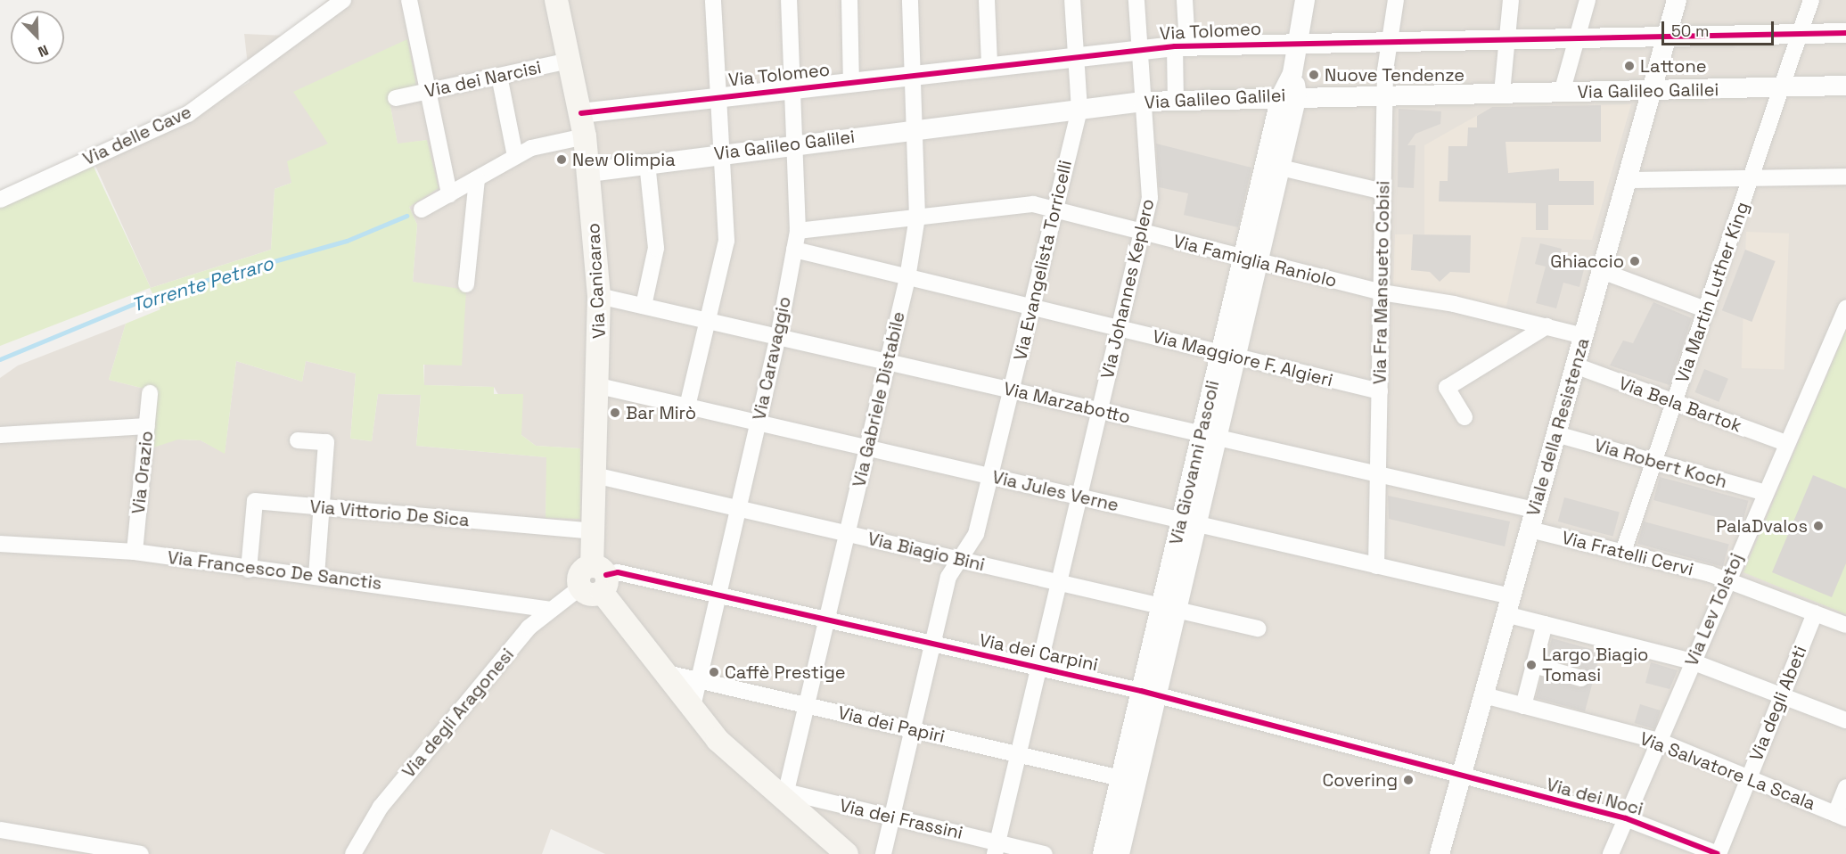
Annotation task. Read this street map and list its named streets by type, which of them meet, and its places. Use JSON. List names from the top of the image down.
{
  "streets": {
    "main road": ["Via Canicarao"],
    "street": [
      "Via Tolomeo",
      "Via dei Narcisi",
      "Via Galileo Galilei",
      "Via delle Cave",
      "Via Evangelista Torricelli",
      "Via Famiglia Raniolo",
      "Via Fra Mansueto Cobisi",
      "Via Johannes Keplero",
      "Via Martin Luther King",
      "Via Caravaggio",
      "Via Maggiore F. Algieri",
      "Via Gabriele Distabile",
      "Via Marzabotto",
      "Via Bela Bartok",
      "Viale della Resistenza",
      "Via Giovanni Pascoli",
      "Via Robert Koch",
      "Via Orazio",
      "Via Jules Verne",
      "Via Vittorio De Sica",
      "Via Biagio Bini",
      "Via Fratelli Cervi",
      "Via Francesco De Sanctis",
      "Via Lev Tolstoj",
      "Via dei Carpini",
      "Via degli Abeti",
      "Via degli Aragonesi",
      "Via dei Papiri",
      "Via Salvatore La Scala",
      "Via dei Noci",
      "Via dei Frassini"
    ]
  },
  "crossings": [
    ["Via Tolomeo", "Via Evangelista Torricelli"],
    ["Via Tolomeo", "Via Canicarao"],
    ["Via Tolomeo", "Via Fra Mansueto Cobisi"],
    ["Via Tolomeo", "Via Johannes Keplero"],
    ["Via Tolomeo", "Via Martin Luther King"],
    ["Via Tolomeo", "Via Caravaggio"],
    ["Via Tolomeo", "Via Gabriele Distabile"],
    ["Via Tolomeo", "Viale della Resistenza"],
    ["Via Tolomeo", "Via Giovanni Pascoli"],
    ["Via dei Narcisi", "Via Canicarao"],
    ["Via Galileo Galilei", "Via Evangelista Torricelli"],
    ["Via Galileo Galilei", "Via Canicarao"],
    ["Via Galileo Galilei", "Via Fra Mansueto Cobisi"],
    ["Via Galileo Galilei", "Via Johannes Keplero"],
    ["Via Galileo Galilei", "Via Martin Luther King"],
    ["Via Galileo Galilei", "Via Caravaggio"],
    ["Via Galileo Galilei", "Via Gabriele Distabile"],
    ["Via Galileo Galilei", "Viale della Resistenza"],
    ["Via Galileo Galilei", "Via Giovanni Pascoli"],
    ["Via Evangelista Torricelli", "Via Famiglia Raniolo"],
    ["Via Evangelista Torricelli", "Via Maggiore F. Algieri"],
    ["Via Evangelista Torricelli", "Via Marzabotto"],
    ["Via Evangelista Torricelli", "Via Jules Verne"],
    ["Via Evangelista Torricelli", "Via Biagio Bini"],
    ["Via Evangelista Torricelli", "Via dei Carpini"],
    ["Via Evangelista Torricelli", "Via dei Papiri"],
    ["Via Evangelista Torricelli", "Via dei Frassini"],
    ["Via Famiglia Raniolo", "Via Fra Mansueto Cobisi"],
    ["Via Famiglia Raniolo", "Via Johannes Keplero"],
    ["Via Famiglia Raniolo", "Via Caravaggio"],
    ["Via Famiglia Raniolo", "Via Gabriele Distabile"],
    ["Via Famiglia Raniolo", "Viale della Resistenza"],
    ["Via Famiglia Raniolo", "Via Giovanni Pascoli"],
    ["Via Canicarao", "Via Marzabotto"],
    ["Via Canicarao", "Via Jules Verne"],
    ["Via Canicarao", "Via Vittorio De Sica"],
    ["Via Canicarao", "Via Biagio Bini"],
    ["Via Canicarao", "Via dei Carpini"],
    ["Via Canicarao", "Via degli Aragonesi"],
    ["Via Fra Mansueto Cobisi", "Via Maggiore F. Algieri"],
    ["Via Fra Mansueto Cobisi", "Via Marzabotto"],
    ["Via Fra Mansueto Cobisi", "Via Jules Verne"],
    ["Via Johannes Keplero", "Via Maggiore F. Algieri"],
    ["Via Johannes Keplero", "Via Marzabotto"],
    ["Via Johannes Keplero", "Via Jules Verne"],
    ["Via Johannes Keplero", "Via Biagio Bini"],
    ["Via Johannes Keplero", "Via dei Carpini"],
    ["Via Johannes Keplero", "Via dei Papiri"],
    ["Via Johannes Keplero", "Via dei Frassini"],
    ["Via Martin Luther King", "Via Bela Bartok"],
    ["Via Martin Luther King", "Via Robert Koch"],
    ["Via Martin Luther King", "Via Fratelli Cervi"],
    ["Via Caravaggio", "Via Maggiore F. Algieri"],
    ["Via Caravaggio", "Via Marzabotto"],
    ["Via Caravaggio", "Via Jules Verne"],
    ["Via Caravaggio", "Via Biagio Bini"],
    ["Via Caravaggio", "Via dei Carpini"],
    ["Via Caravaggio", "Via dei Papiri"],
    ["Via Maggiore F. Algieri", "Via Gabriele Distabile"],
    ["Via Maggiore F. Algieri", "Via Giovanni Pascoli"],
    ["Via Gabriele Distabile", "Via Marzabotto"],
    ["Via Gabriele Distabile", "Via Jules Verne"],
    ["Via Gabriele Distabile", "Via Biagio Bini"],
    ["Via Gabriele Distabile", "Via dei Carpini"],
    ["Via Gabriele Distabile", "Via dei Papiri"],
    ["Via Gabriele Distabile", "Via dei Frassini"],
    ["Via Marzabotto", "Viale della Resistenza"],
    ["Via Marzabotto", "Via Giovanni Pascoli"],
    ["Via Bela Bartok", "Viale della Resistenza"],
    ["Via Bela Bartok", "Via Lev Tolstoj"],
    ["Viale della Resistenza", "Via Robert Koch"],
    ["Viale della Resistenza", "Via Jules Verne"],
    ["Viale della Resistenza", "Via Fratelli Cervi"],
    ["Viale della Resistenza", "Via dei Carpini"],
    ["Viale della Resistenza", "Via Salvatore La Scala"],
    ["Viale della Resistenza", "Via dei Noci"],
    ["Via Giovanni Pascoli", "Via Jules Verne"],
    ["Via Giovanni Pascoli", "Via Biagio Bini"],
    ["Via Giovanni Pascoli", "Via dei Carpini"],
    ["Via Giovanni Pascoli", "Via dei Papiri"],
    ["Via Robert Koch", "Via Lev Tolstoj"],
    ["Via Orazio", "Via Francesco De Sanctis"],
    ["Via Jules Verne", "Via Lev Tolstoj"],
    ["Via Jules Verne", "Via degli Abeti"],
    ["Via Vittorio De Sica", "Via Francesco De Sanctis"],
    ["Via Fratelli Cervi", "Via Lev Tolstoj"],
    ["Via Fratelli Cervi", "Via degli Abeti"],
    ["Via Francesco De Sanctis", "Via degli Aragonesi"],
    ["Via Lev Tolstoj", "Via Salvatore La Scala"],
    ["Via Lev Tolstoj", "Via dei Noci"],
    ["Via dei Carpini", "Via degli Aragonesi"],
    ["Via dei Carpini", "Via dei Noci"],
    ["Via degli Abeti", "Via Salvatore La Scala"],
    ["Via degli Abeti", "Via dei Noci"]
  ],
  "water": ["Torrente Petraro"],
  "places": [
    "Lattone",
    "Nuove Tendenze",
    "New Olimpia",
    "Ghiaccio",
    "Bar Mirò",
    "PalaDvalos",
    "Largo Biagio Tomasi",
    "Caffè Prestige",
    "Covering"
  ],
  "scale_bar": "50 m",
  "north": "bottom right"
}
